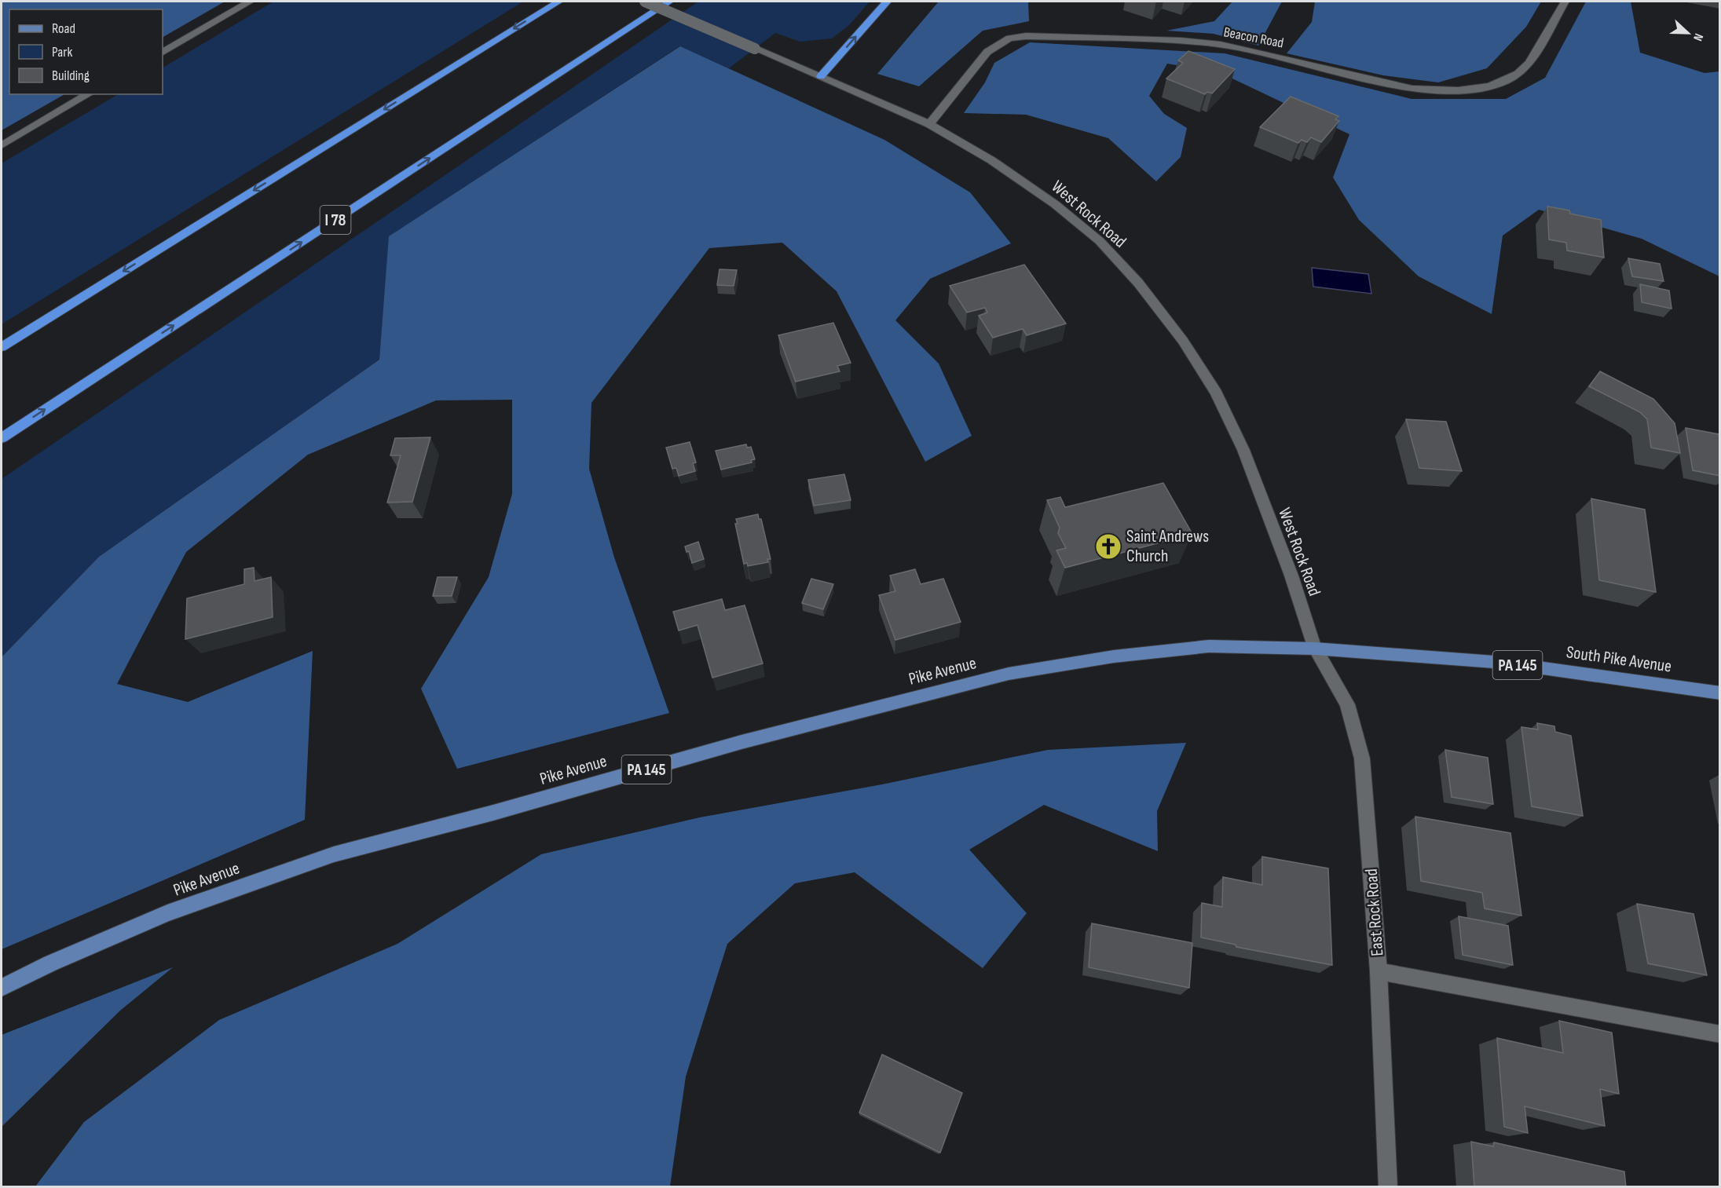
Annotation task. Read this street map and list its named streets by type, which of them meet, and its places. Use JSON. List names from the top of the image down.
{
  "streets": {
    "highway": ["I 78"],
    "main road": ["South Pike Avenue", "PA 145", "Pike Avenue"],
    "street": ["Beacon Road", "West Rock Road", "East Rock Road"]
  },
  "crossings": [
    ["Beacon Road", "West Rock Road"],
    ["West Rock Road", "South Pike Avenue"],
    ["West Rock Road", "Pike Avenue"],
    ["West Rock Road", "East Rock Road"],
    ["South Pike Avenue", "Pike Avenue"],
    ["South Pike Avenue", "East Rock Road"],
    ["Pike Avenue", "East Rock Road"]
  ],
  "places": {
    "church": ["Saint Andrews Church"]
  },
  "legend": ["Road", "Park", "Building"],
  "north": "right"
}
